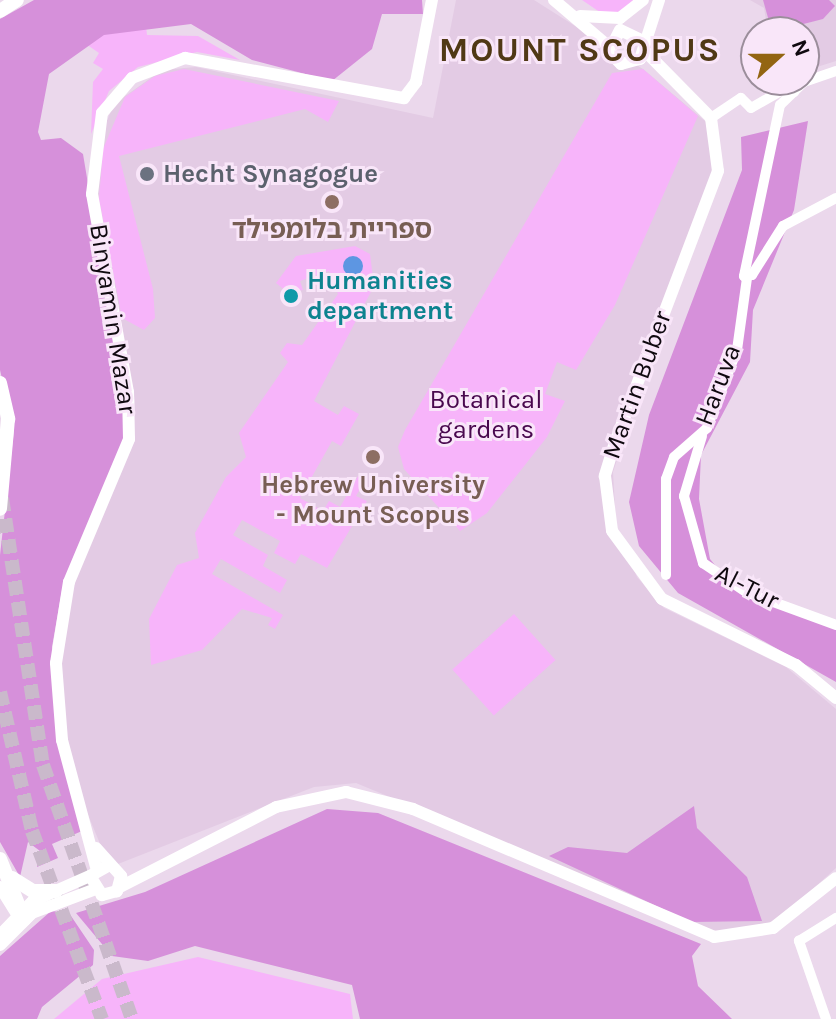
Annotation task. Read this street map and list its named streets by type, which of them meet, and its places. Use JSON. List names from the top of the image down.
{
  "streets": {
    "street": [
      "Binyamin Mazar",
      "Martin Buber",
      "Haruva",
      "Al-Tur"
    ]
  },
  "crossings": [
    ["Haruva", "Al-Tur"]
  ],
  "districts": ["MOUNT SCOPUS"],
  "parks": ["Botanical gardens"],
  "places": [
    "Hecht Synagogue",
    "ספריית בלומפילד",
    "Humanities department",
    "Hebrew University - Mount Scopus"
  ],
  "north": "right"
}
